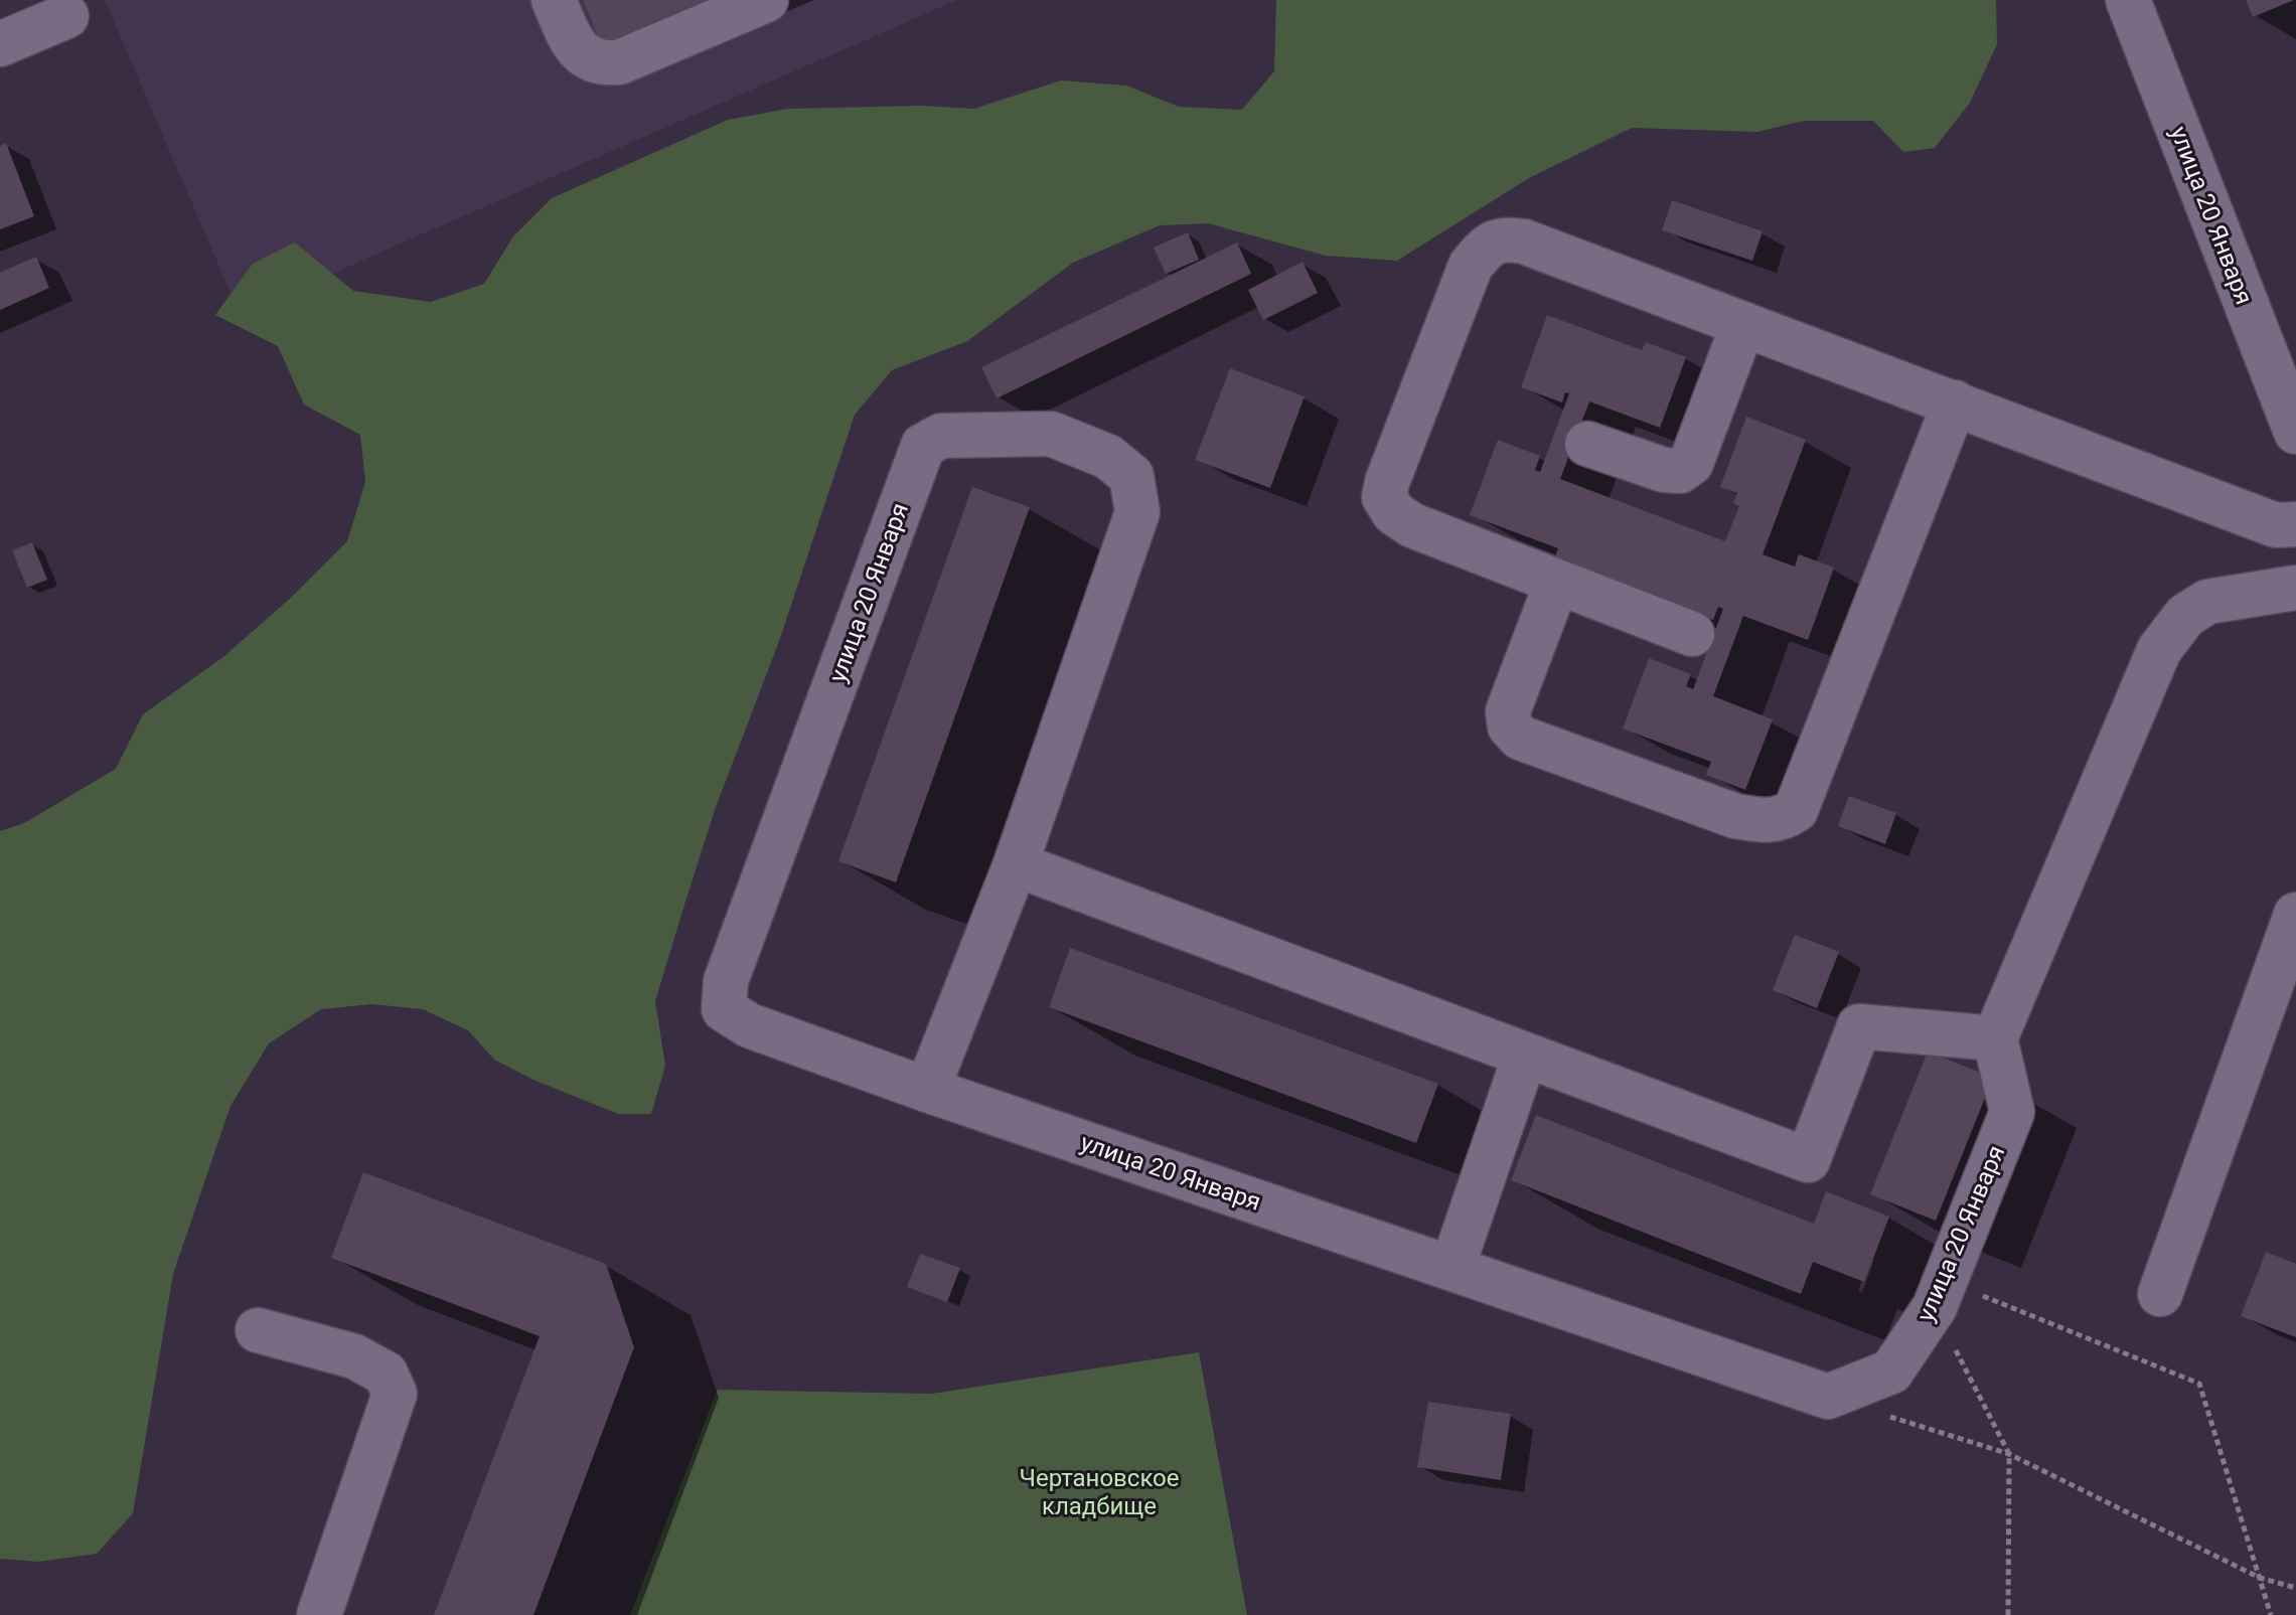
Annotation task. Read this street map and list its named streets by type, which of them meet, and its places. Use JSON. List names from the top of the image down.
{
  "streets": {
    "street": ["улица 20 Января"]
  },
  "parks": ["Чертановское кладбище"]
}
